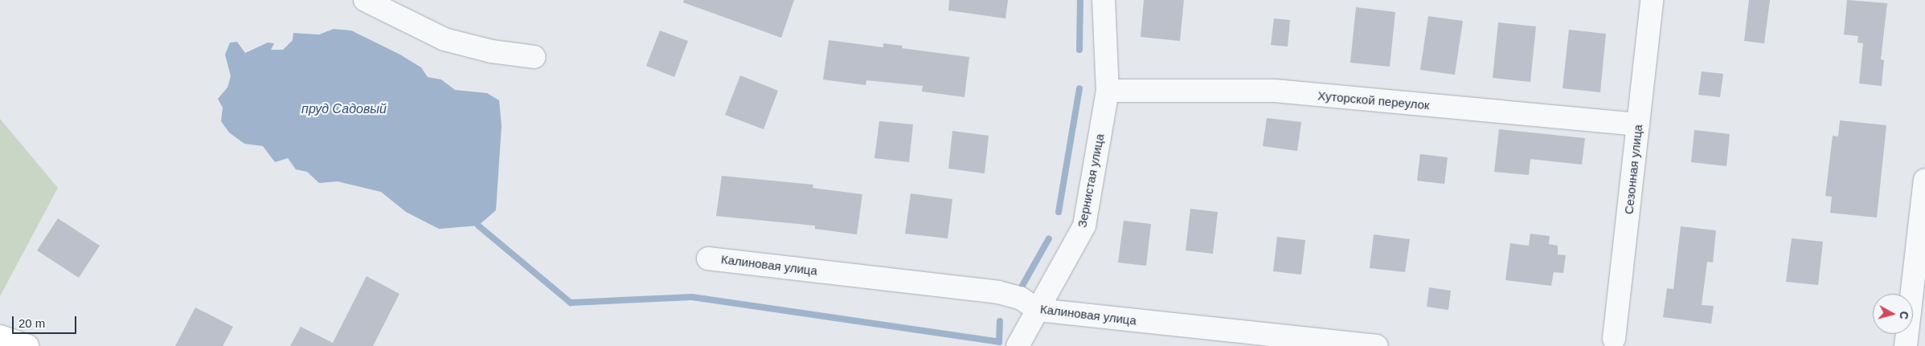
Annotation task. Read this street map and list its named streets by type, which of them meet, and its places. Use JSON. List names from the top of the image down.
{
  "streets": {
    "street": [
      "Хуторской переулок",
      "Сезонная улица",
      "Зернистая улица",
      "Калиновая улица"
    ]
  },
  "crossings": [
    ["Хуторской переулок", "Сезонная улица"],
    ["Хуторской переулок", "Зернистая улица"],
    ["Зернистая улица", "Калиновая улица"]
  ],
  "water": ["пруд Садовый"],
  "scale_bar": "20 m",
  "north": "right"
}
